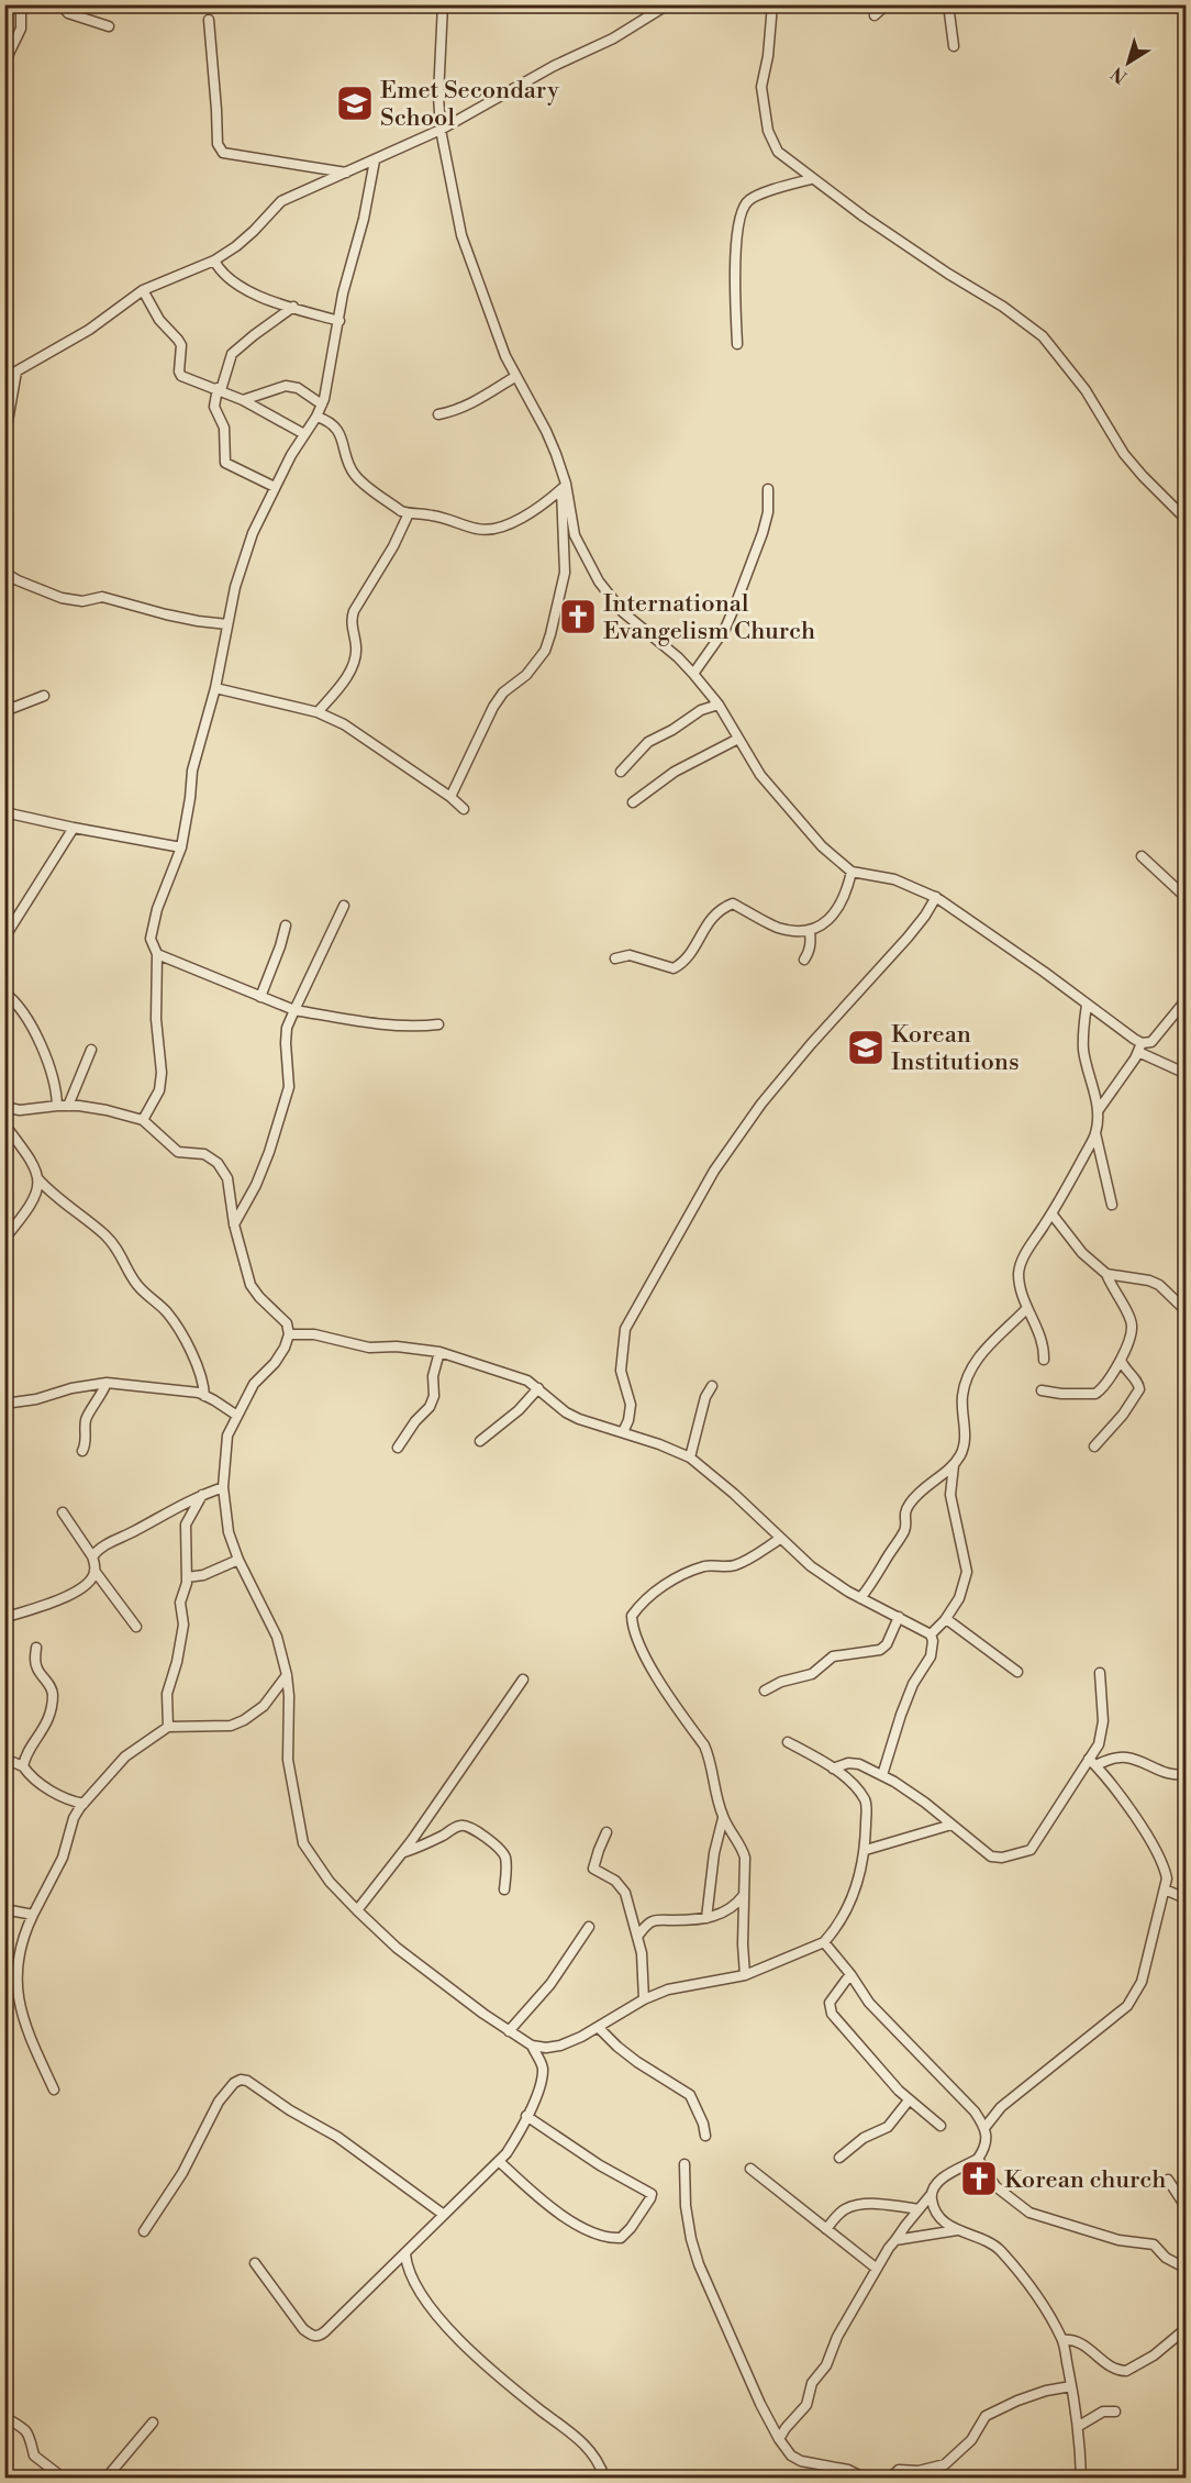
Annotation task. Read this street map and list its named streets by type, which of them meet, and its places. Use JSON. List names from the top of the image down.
{
  "places": {
    "school or university": ["Emet Secondary School", "Korean Institutions"],
    "church": ["International Evangelism Church", "Korean church"]
  },
  "north": "bottom left"
}
